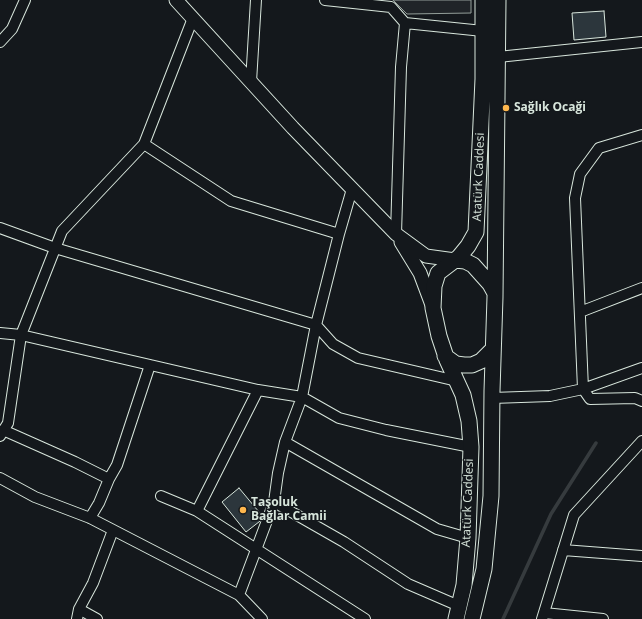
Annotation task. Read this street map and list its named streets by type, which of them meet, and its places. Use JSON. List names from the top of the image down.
{
  "streets": {
    "main road": ["Atatürk Caddesi"]
  },
  "places": ["Sağlık Ocaği", "Taşoluk Bağlar Camii"]
}
